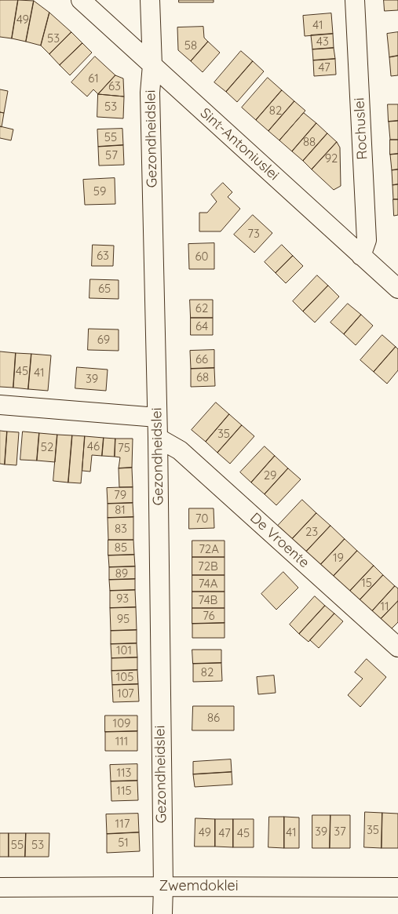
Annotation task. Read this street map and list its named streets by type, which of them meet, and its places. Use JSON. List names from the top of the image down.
{
  "streets": {
    "street": [
      "Rochuslei",
      "Gezondheidslei",
      "Sint-Antoniuslei",
      "De Vroente",
      "Zwemdoklei"
    ]
  },
  "crossings": [
    ["Rochuslei", "Sint-Antoniuslei"],
    ["Gezondheidslei", "Sint-Antoniuslei"],
    ["Gezondheidslei", "De Vroente"],
    ["Gezondheidslei", "Zwemdoklei"]
  ],
  "house_numbers": [
    "49",
    "41",
    "53",
    "43",
    "58",
    "47",
    "61",
    "63",
    "53",
    "82",
    "55",
    "88",
    "57",
    "92",
    "59",
    "73",
    "63",
    "60",
    "65",
    "62",
    "64",
    "69",
    "66",
    "45",
    "41",
    "68",
    "39",
    "35",
    "46",
    "52",
    "75",
    "29",
    "79",
    "81",
    "70",
    "83",
    "23",
    "85",
    "72A",
    "19",
    "72B",
    "89",
    "15",
    "74A",
    "93",
    "74B",
    "11",
    "76",
    "95",
    "101",
    "82",
    "105",
    "107",
    "86",
    "109",
    "111",
    "113",
    "115",
    "117",
    "35",
    "39",
    "37",
    "49",
    "41",
    "47",
    "45",
    "51",
    "55",
    "53"
  ]
}
